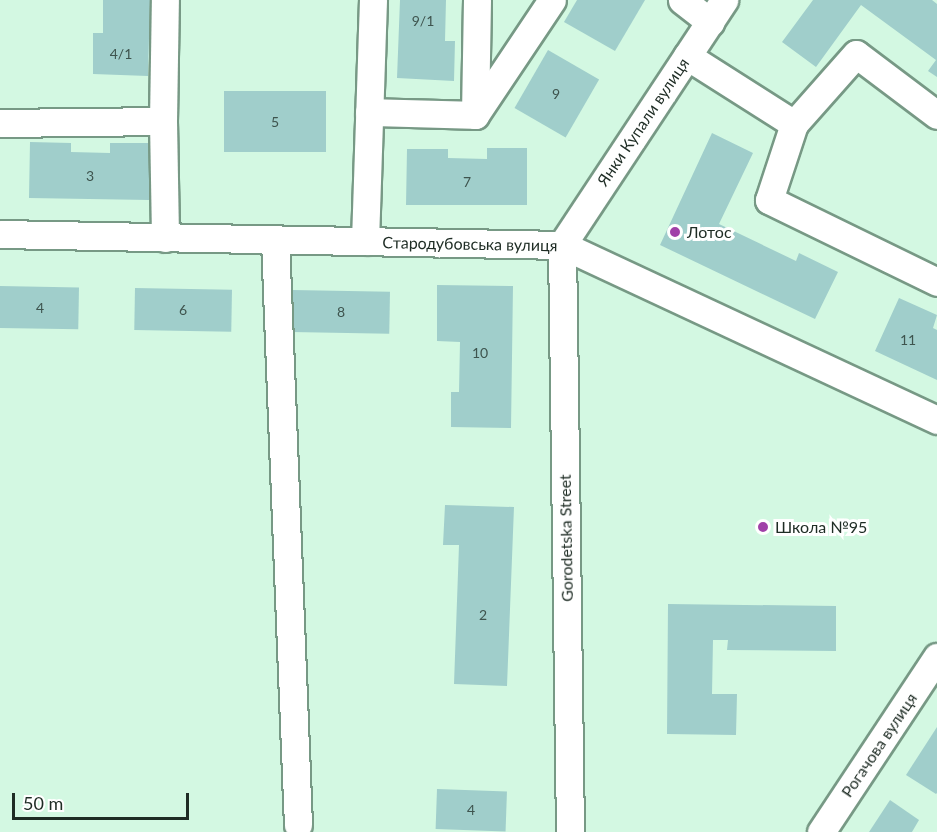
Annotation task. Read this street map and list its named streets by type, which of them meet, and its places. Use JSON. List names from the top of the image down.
{
  "streets": {
    "street": [
      "Янки Купали вулиця",
      "Стародубовська вулиця",
      "Gorodetska Street",
      "Рогачова вулиця"
    ]
  },
  "crossings": [
    ["Янки Купали вулиця", "Стародубовська вулиця"],
    ["Янки Купали вулиця", "Gorodetska Street"],
    ["Стародубовська вулиця", "Gorodetska Street"]
  ],
  "places": ["Лотос", "Школа №95"],
  "house_numbers": [
    "9/1",
    "4/1",
    "9",
    "5",
    "3",
    "7",
    "4",
    "6",
    "8",
    "11",
    "10",
    "2",
    "4"
  ],
  "scale_bar": "50 m"
}
